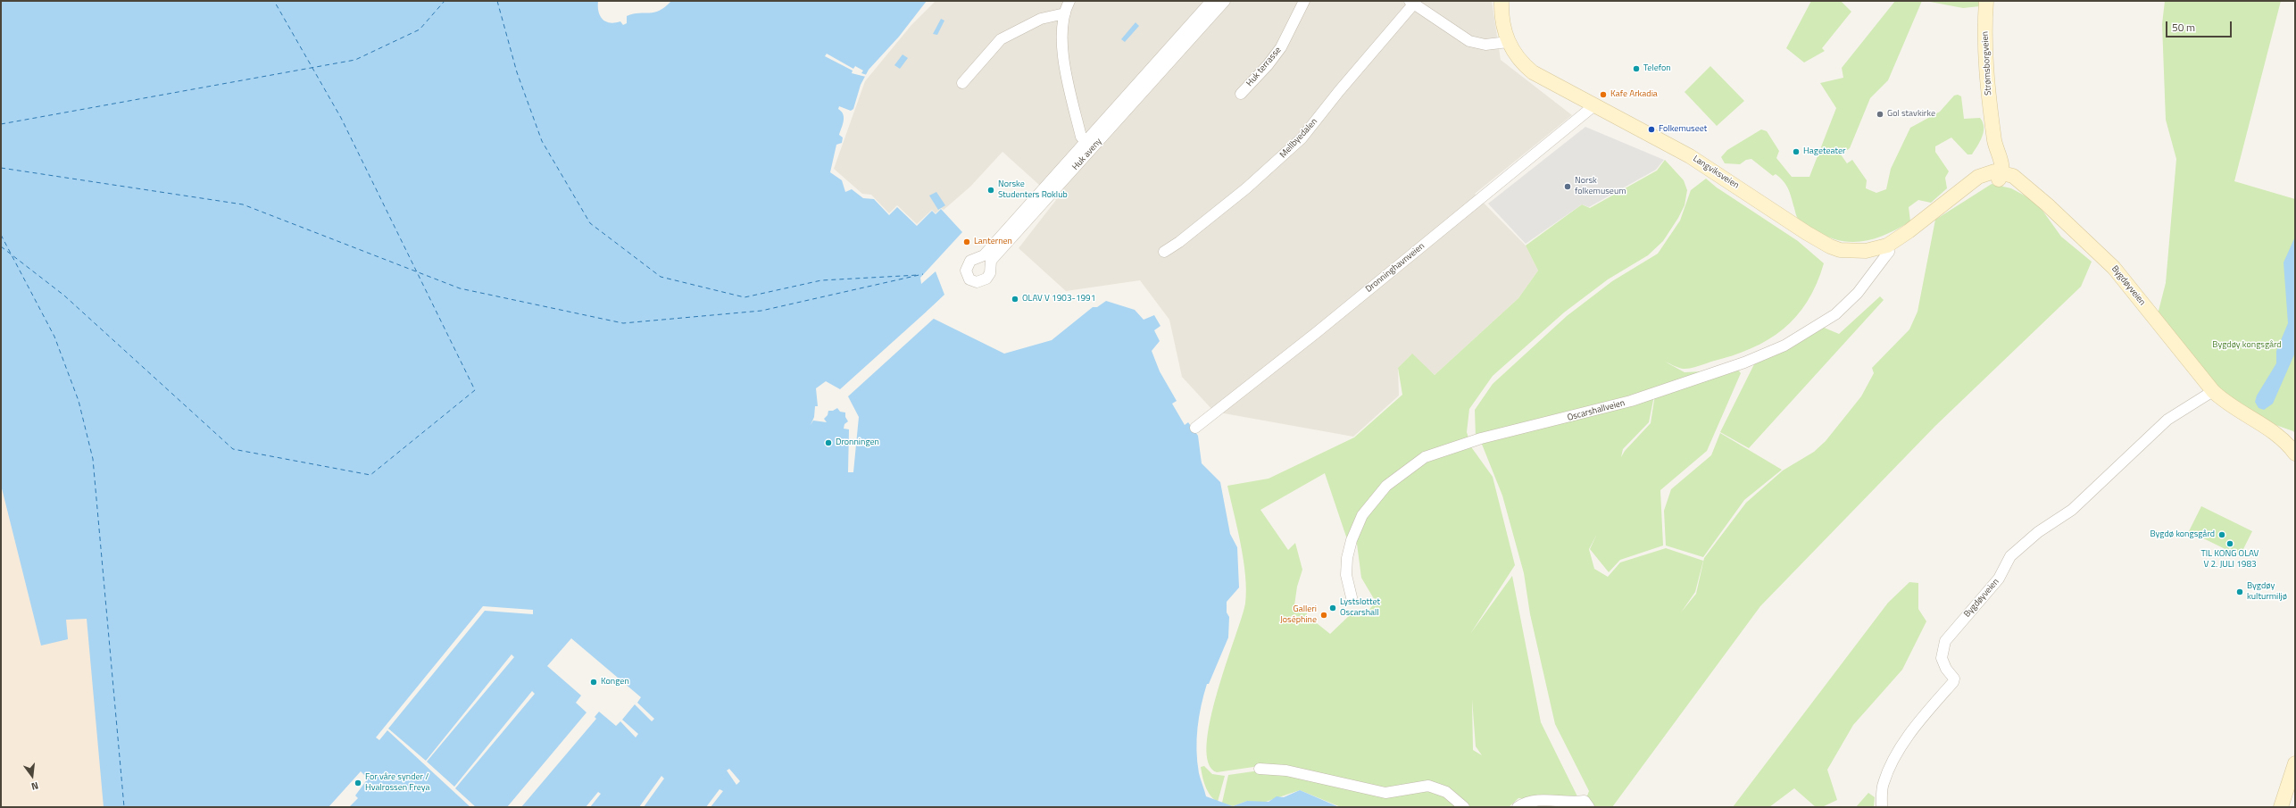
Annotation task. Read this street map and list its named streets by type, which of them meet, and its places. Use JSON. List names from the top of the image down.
{
  "streets": {
    "street": [
      "Strømsborgveien",
      "Huk terrasse",
      "Mellbyedalen",
      "Huk aveny",
      "Langviksveien",
      "Dronninghavnveien",
      "Bygdøyveien",
      "Oscarshallveien"
    ]
  },
  "crossings": [
    ["Strømsborgveien", "Langviksveien"],
    ["Langviksveien", "Dronninghavnveien"],
    ["Langviksveien", "Bygdøyveien"],
    ["Langviksveien", "Oscarshallveien"]
  ],
  "parks": ["Bygdøy kongsgård"],
  "places": [
    "Telefon",
    "Kafe Arkadia",
    "Gol stavkirke",
    "Folkemuseet",
    "Hageteater",
    "Norsk folkemuseum",
    "Norske Studenters Roklub",
    "Lanternen",
    "OLAV V 1903-1991",
    "Dronningen",
    "Bygdø kongsgård",
    "TIL KONG OLAV V 2. JULI 1983",
    "Bygdøy kulturmiljø",
    "Lystslottet Oscarshall",
    "Galleri Joséphine",
    "Kongen",
    "For våre synder / Hvalrossen Freya"
  ],
  "scale_bar": "50 m",
  "north": "bottom"
}
